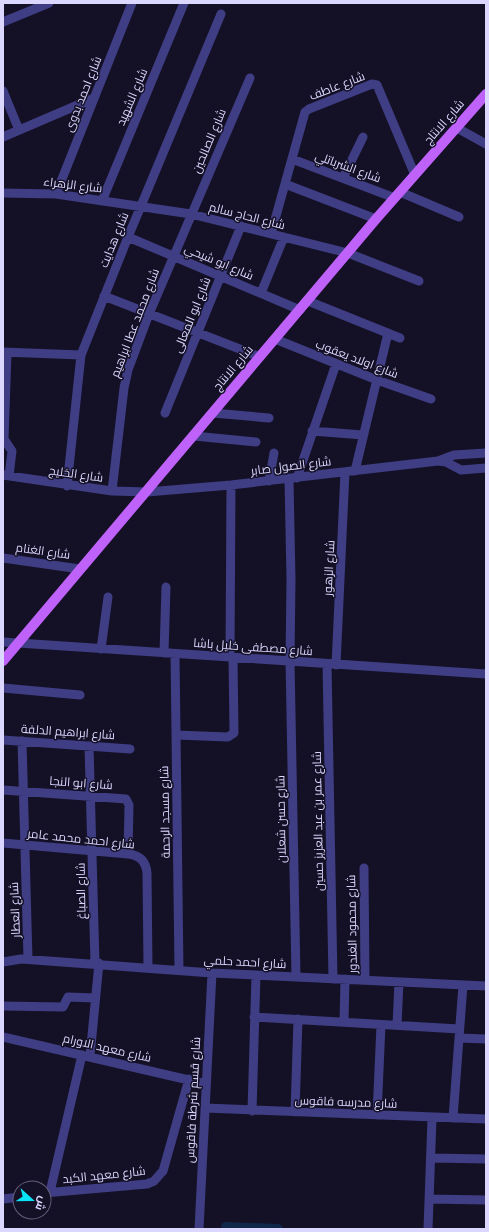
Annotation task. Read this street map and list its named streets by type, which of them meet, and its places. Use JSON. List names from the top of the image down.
{
  "streets": {
    "main road": ["شارع الانتاج"],
    "street": [
      "شارع عاطف",
      "شارع احمد بدوى",
      "شارع الشهيد",
      "شارع الصالحين",
      "شارع الشرباتلي",
      "شارع الزهراء",
      "شارع الحاج سالم",
      "شارع هدايت",
      "شارع ابو شيحي",
      "شارع ابو المعالى",
      "شارع محمد عطا ابراهيم",
      "شارع اولاد يعقوب",
      "شارع الصول صابر",
      "شارع الخليج",
      "شارع الغنام",
      "شارع الزهور",
      "شارع مصطفى خليل باشا",
      "شارع ابراهيم الدلفة",
      "شارع ابو النجا",
      "شارع مسجد الرحمة",
      "شارع حسن شعلان",
      "شارع عمر بن عبد العزيز حسين",
      "شارع احمد محمد عامر",
      "شارع الصباغ",
      "شارع العطار",
      "شارع محمود الغندور",
      "شارع احمد حلمي",
      "شارع معهد الاورام",
      "شارع قسم شرطة فاقوس",
      "شارع مدرسه فاقوس",
      "شارع معهد الكبد"
    ]
  },
  "crossings": [
    ["شارع عاطف", "شارع الانتاج"],
    ["شارع عاطف", "شارع الشرباتلي"],
    ["شارع احمد بدوى", "شارع الزهراء"],
    ["شارع الشهيد", "شارع الزهراء"],
    ["شارع الانتاج", "شارع الشرباتلي"],
    ["شارع الانتاج", "شارع الحاج سالم"],
    ["شارع الانتاج", "شارع ابو شيحي"],
    ["شارع الانتاج", "شارع اولاد يعقوب"],
    ["شارع الانتاج", "شارع الصول صابر"],
    ["شارع الانتاج", "شارع الخليج"],
    ["شارع الانتاج", "شارع الغنام"],
    ["شارع الانتاج", "شارع مصطفى خليل باشا"],
    ["شارع الصالحين", "شارع الحاج سالم"],
    ["شارع الصالحين", "شارع محمد عطا ابراهيم"],
    ["شارع الزهراء", "شارع الحاج سالم"],
    ["شارع الزهراء", "شارع هدايت"],
    ["شارع الحاج سالم", "شارع هدايت"],
    ["شارع الحاج سالم", "شارع ابو المعالى"],
    ["شارع الحاج سالم", "شارع محمد عطا ابراهيم"],
    ["شارع هدايت", "شارع ابو شيحي"],
    ["شارع هدايت", "شارع الخليج"],
    ["شارع ابو شيحي", "شارع ابو المعالى"],
    ["شارع ابو شيحي", "شارع محمد عطا ابراهيم"],
    ["شارع محمد عطا ابراهيم", "شارع الخليج"],
    ["شارع اولاد يعقوب", "شارع حسن شعلان"],
    ["شارع الصول صابر", "شارع الخليج"],
    ["شارع الصول صابر", "شارع الزهور"],
    ["شارع الصول صابر", "شارع حسن شعلان"],
    ["شارع الزهور", "شارع مصطفى خليل باشا"],
    ["شارع مصطفى خليل باشا", "شارع مسجد الرحمة"],
    ["شارع مصطفى خليل باشا", "شارع حسن شعلان"],
    ["شارع مصطفى خليل باشا", "شارع عمر بن عبد العزيز حسين"],
    ["شارع ابراهيم الدلفة", "شارع الصباغ"],
    ["شارع ابراهيم الدلفة", "شارع العطار"],
    ["شارع ابو النجا", "شارع احمد محمد عامر"],
    ["شارع ابو النجا", "شارع الصباغ"],
    ["شارع ابو النجا", "شارع العطار"],
    ["شارع مسجد الرحمة", "شارع احمد حلمي"],
    ["شارع حسن شعلان", "شارع احمد حلمي"],
    ["شارع عمر بن عبد العزيز حسين", "شارع احمد حلمي"],
    ["شارع احمد محمد عامر", "شارع الصباغ"],
    ["شارع احمد محمد عامر", "شارع العطار"],
    ["شارع احمد محمد عامر", "شارع احمد حلمي"],
    ["شارع الصباغ", "شارع احمد حلمي"],
    ["شارع الصباغ", "شارع معهد الاورام"],
    ["شارع العطار", "شارع احمد حلمي"],
    ["شارع محمود الغندور", "شارع احمد حلمي"],
    ["شارع احمد حلمي", "شارع قسم شرطة فاقوس"],
    ["شارع معهد الاورام", "شارع قسم شرطة فاقوس"],
    ["شارع معهد الاورام", "شارع معهد الكبد"],
    ["شارع قسم شرطة فاقوس", "شارع مدرسه فاقوس"]
  ],
  "north": "right"
}
